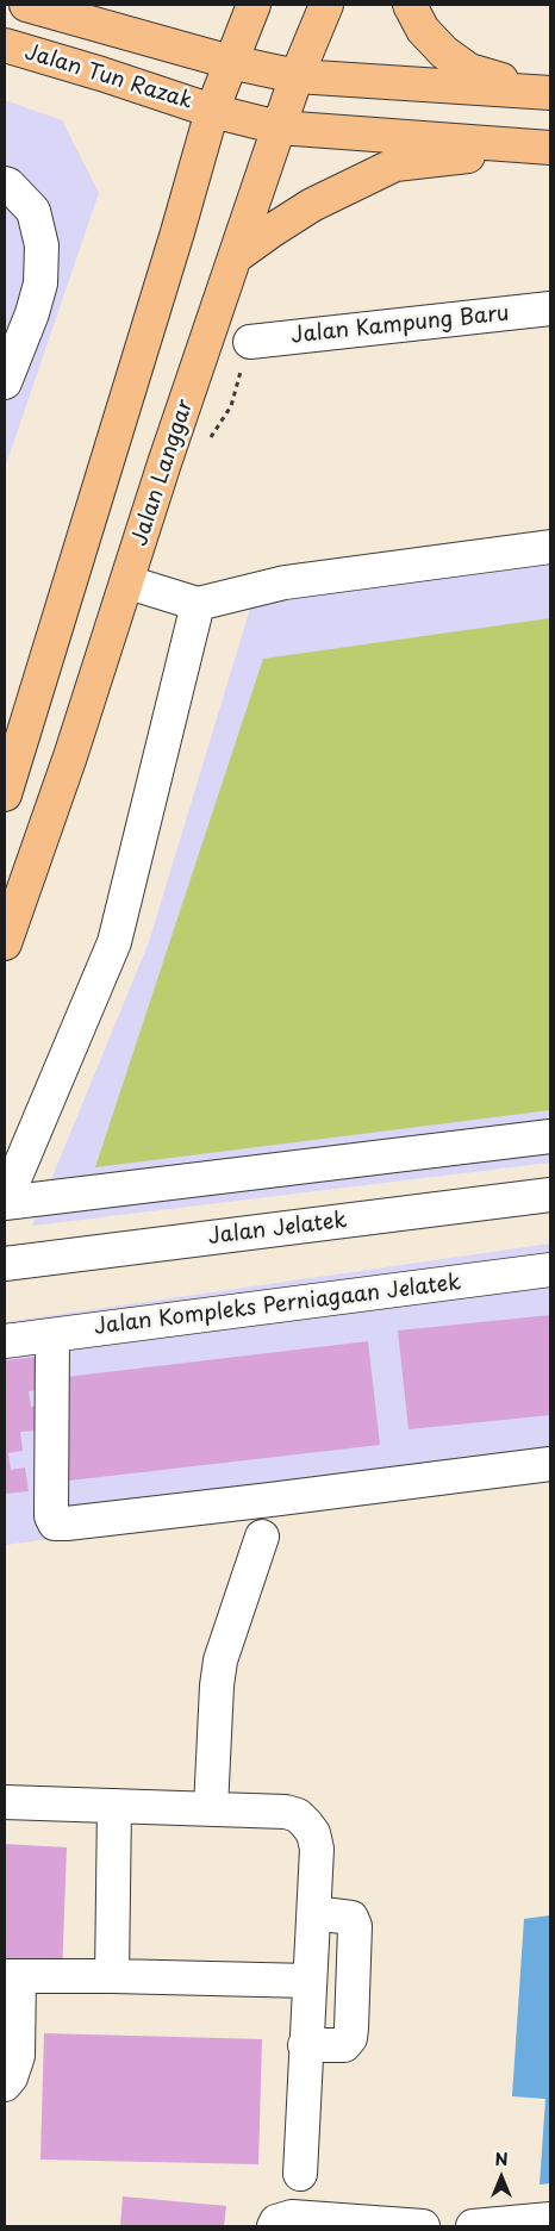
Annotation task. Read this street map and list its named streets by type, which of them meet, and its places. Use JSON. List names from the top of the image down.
{
  "streets": {
    "main road": ["Jalan Tun Razak", "Jalan Langgar"],
    "street": ["Jalan Kampung Baru", "Jalan Jelatek", "Jalan Kompleks Perniagaan Jelatek"]
  },
  "crossings": [
    ["Jalan Tun Razak", "Jalan Langgar"]
  ],
  "north": "top"
}
